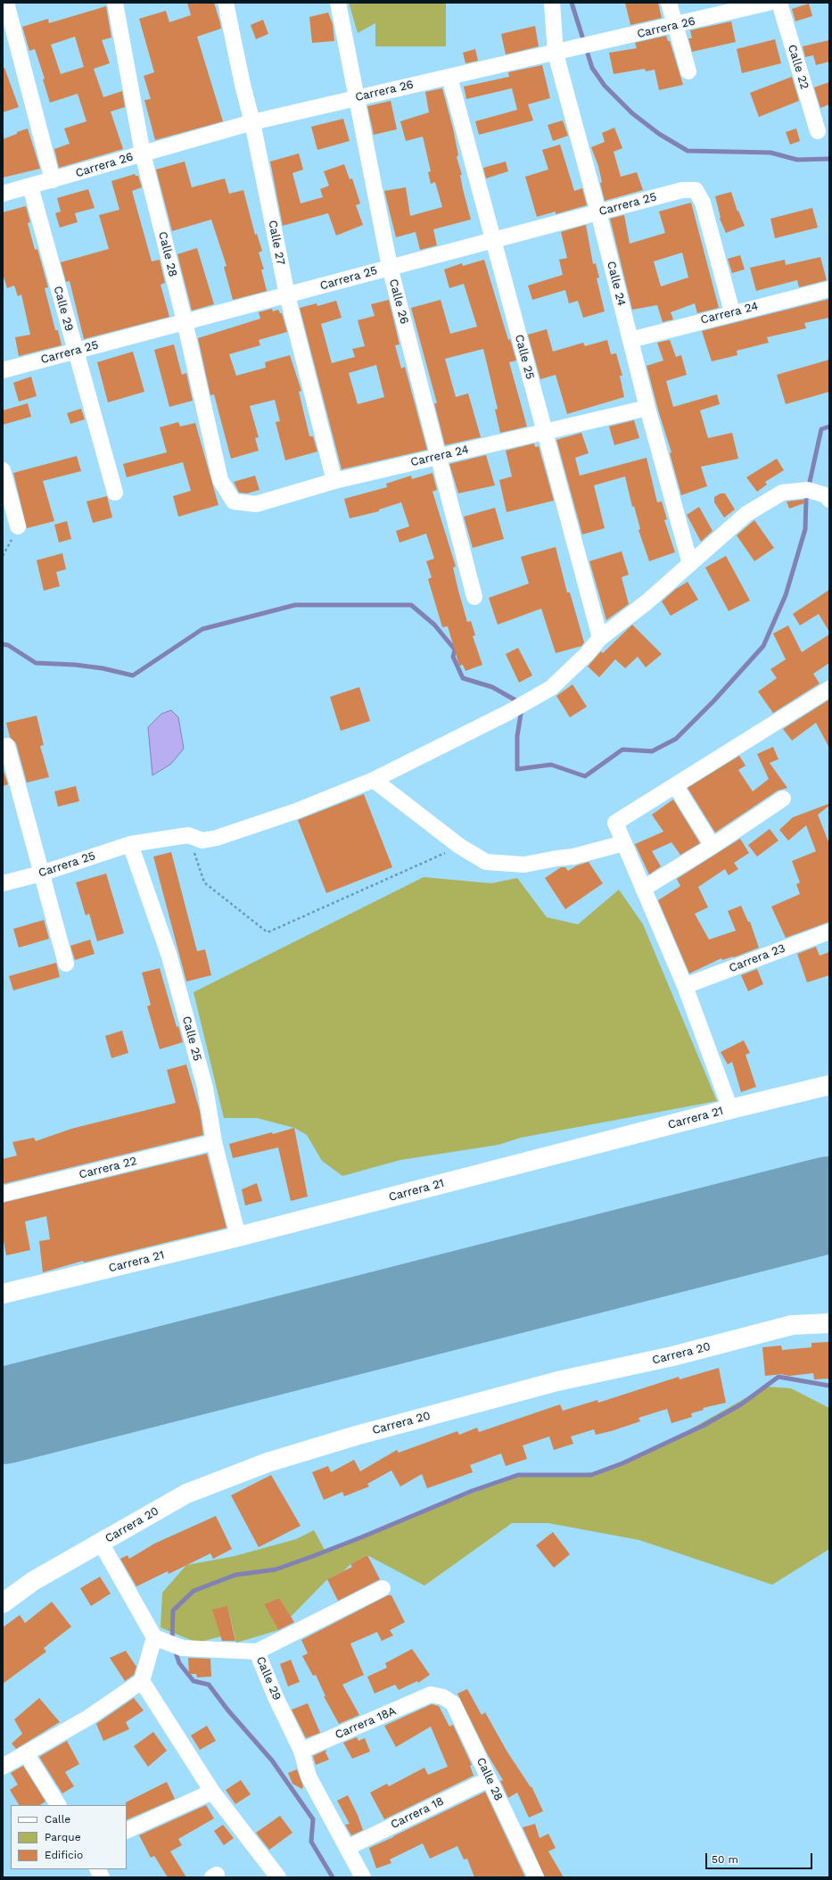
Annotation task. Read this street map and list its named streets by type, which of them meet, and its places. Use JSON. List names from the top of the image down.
{
  "streets": {
    "main road": ["Carrera 21", "Carrera 20"],
    "street": [
      "Carrera 26",
      "Calle 22",
      "Carrera 25",
      "Calle 27",
      "Calle 28",
      "Calle 24",
      "Calle 26",
      "Calle 29",
      "Carrera 24",
      "Calle 25",
      "Carrera 23",
      "Carrera 22",
      "Carrera 18A",
      "Carrera 18"
    ]
  },
  "crossings": [
    ["Carrera 26", "Calle 27"],
    ["Carrera 26", "Calle 28"],
    ["Carrera 26", "Calle 24"],
    ["Carrera 26", "Calle 26"],
    ["Carrera 26", "Calle 29"],
    ["Carrera 26", "Calle 25"],
    ["Carrera 25", "Calle 27"],
    ["Carrera 25", "Calle 28"],
    ["Carrera 25", "Calle 24"],
    ["Carrera 25", "Calle 26"],
    ["Carrera 25", "Calle 29"],
    ["Carrera 25", "Carrera 24"],
    ["Carrera 25", "Calle 25"],
    ["Calle 27", "Carrera 24"],
    ["Calle 28", "Carrera 24"],
    ["Calle 28", "Carrera 18A"],
    ["Calle 28", "Carrera 18"],
    ["Calle 24", "Carrera 24"],
    ["Calle 26", "Carrera 24"],
    ["Calle 29", "Carrera 18A"],
    ["Calle 29", "Carrera 18"],
    ["Carrera 24", "Calle 25"],
    ["Calle 25", "Carrera 21"],
    ["Calle 25", "Carrera 22"]
  ],
  "legend": ["Calle", "Parque", "Edificio"],
  "scale_bar": "50 m"
}
